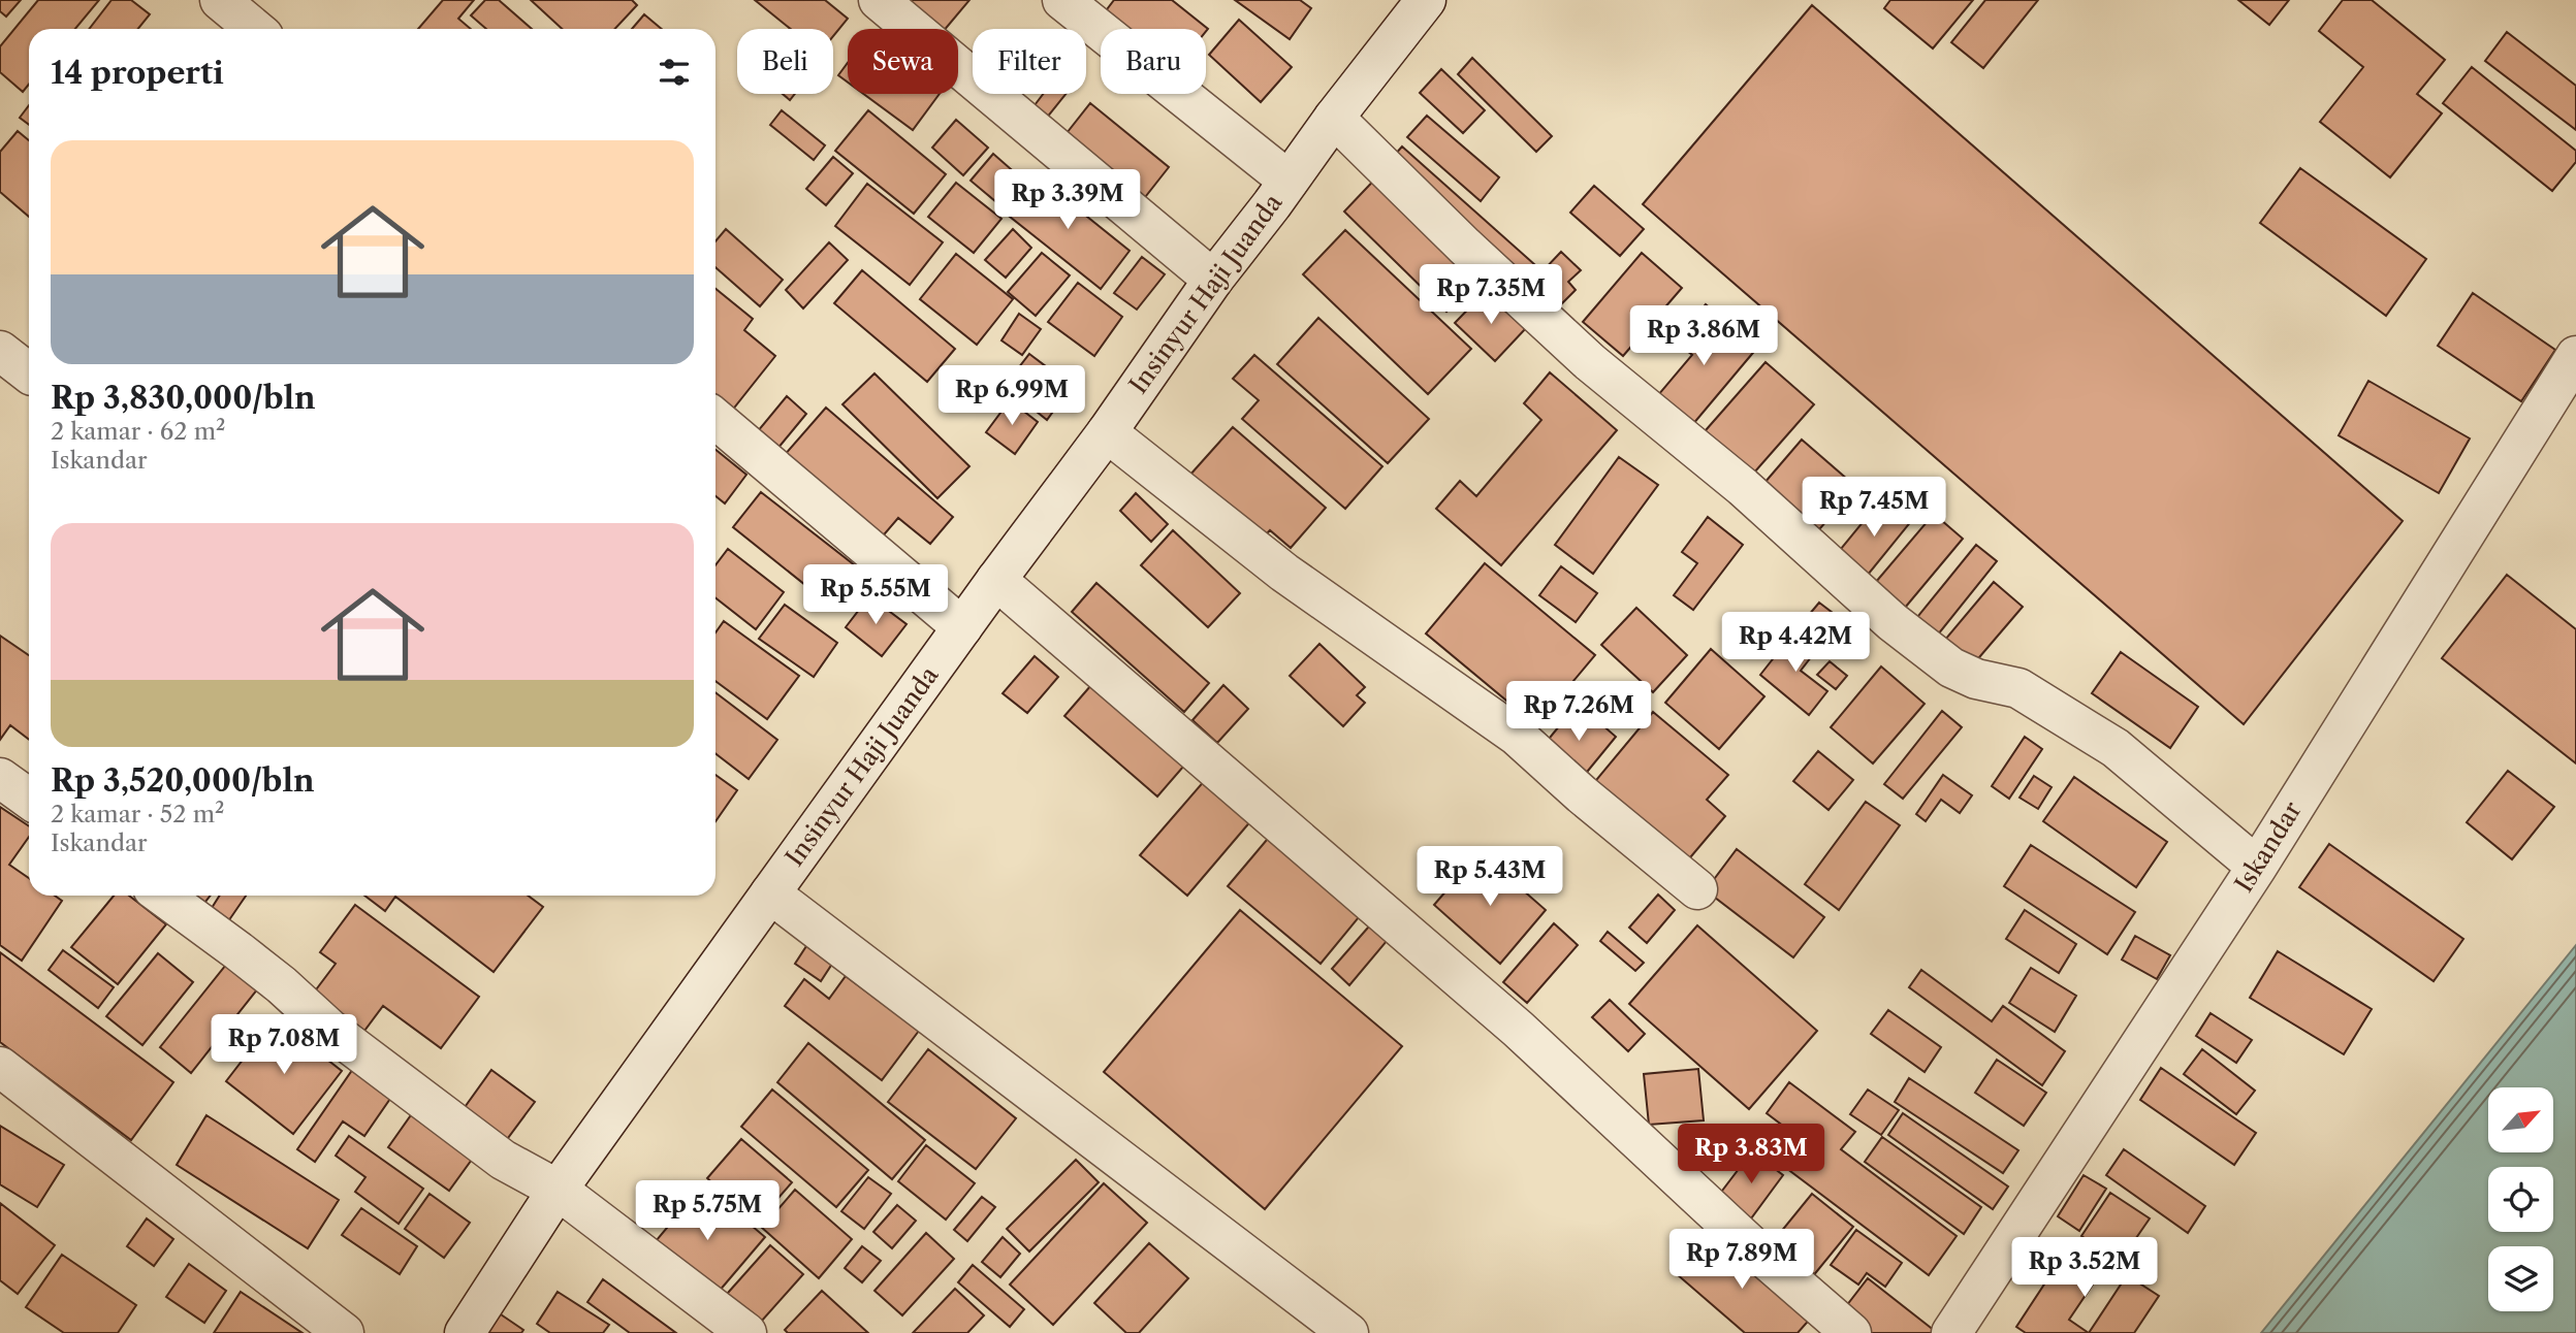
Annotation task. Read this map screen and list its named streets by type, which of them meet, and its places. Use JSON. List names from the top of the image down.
{
  "streets": {
    "street": ["Insinyur Haji Juanda", "Iskandar"]
  },
  "north": "top right",
  "page": {
    "chip": [
      "Beli",
      "Sewa",
      "Filter",
      "Baru"
    ],
    "heading": "14 properti",
    "list": [
      {
        "name": "Rp 3,830,000/bln",
        "note": "2 kamar · 62 m² · Iskandar"
      },
      {
        "name": "Rp 3,520,000/bln",
        "note": "2 kamar · 52 m² · Iskandar"
      }
    ],
    "price": [
      "Rp 3.39M",
      "Rp 7.35M",
      "Rp 3.86M",
      "Rp 6.99M",
      "Rp 7.45M",
      "Rp 5.55M",
      "Rp 4.42M",
      "Rp 7.26M",
      "Rp 5.43M",
      "Rp 7.08M",
      "Rp 3.83M",
      "Rp 5.75M",
      "Rp 7.89M",
      "Rp 3.52M"
    ]
  }
}
